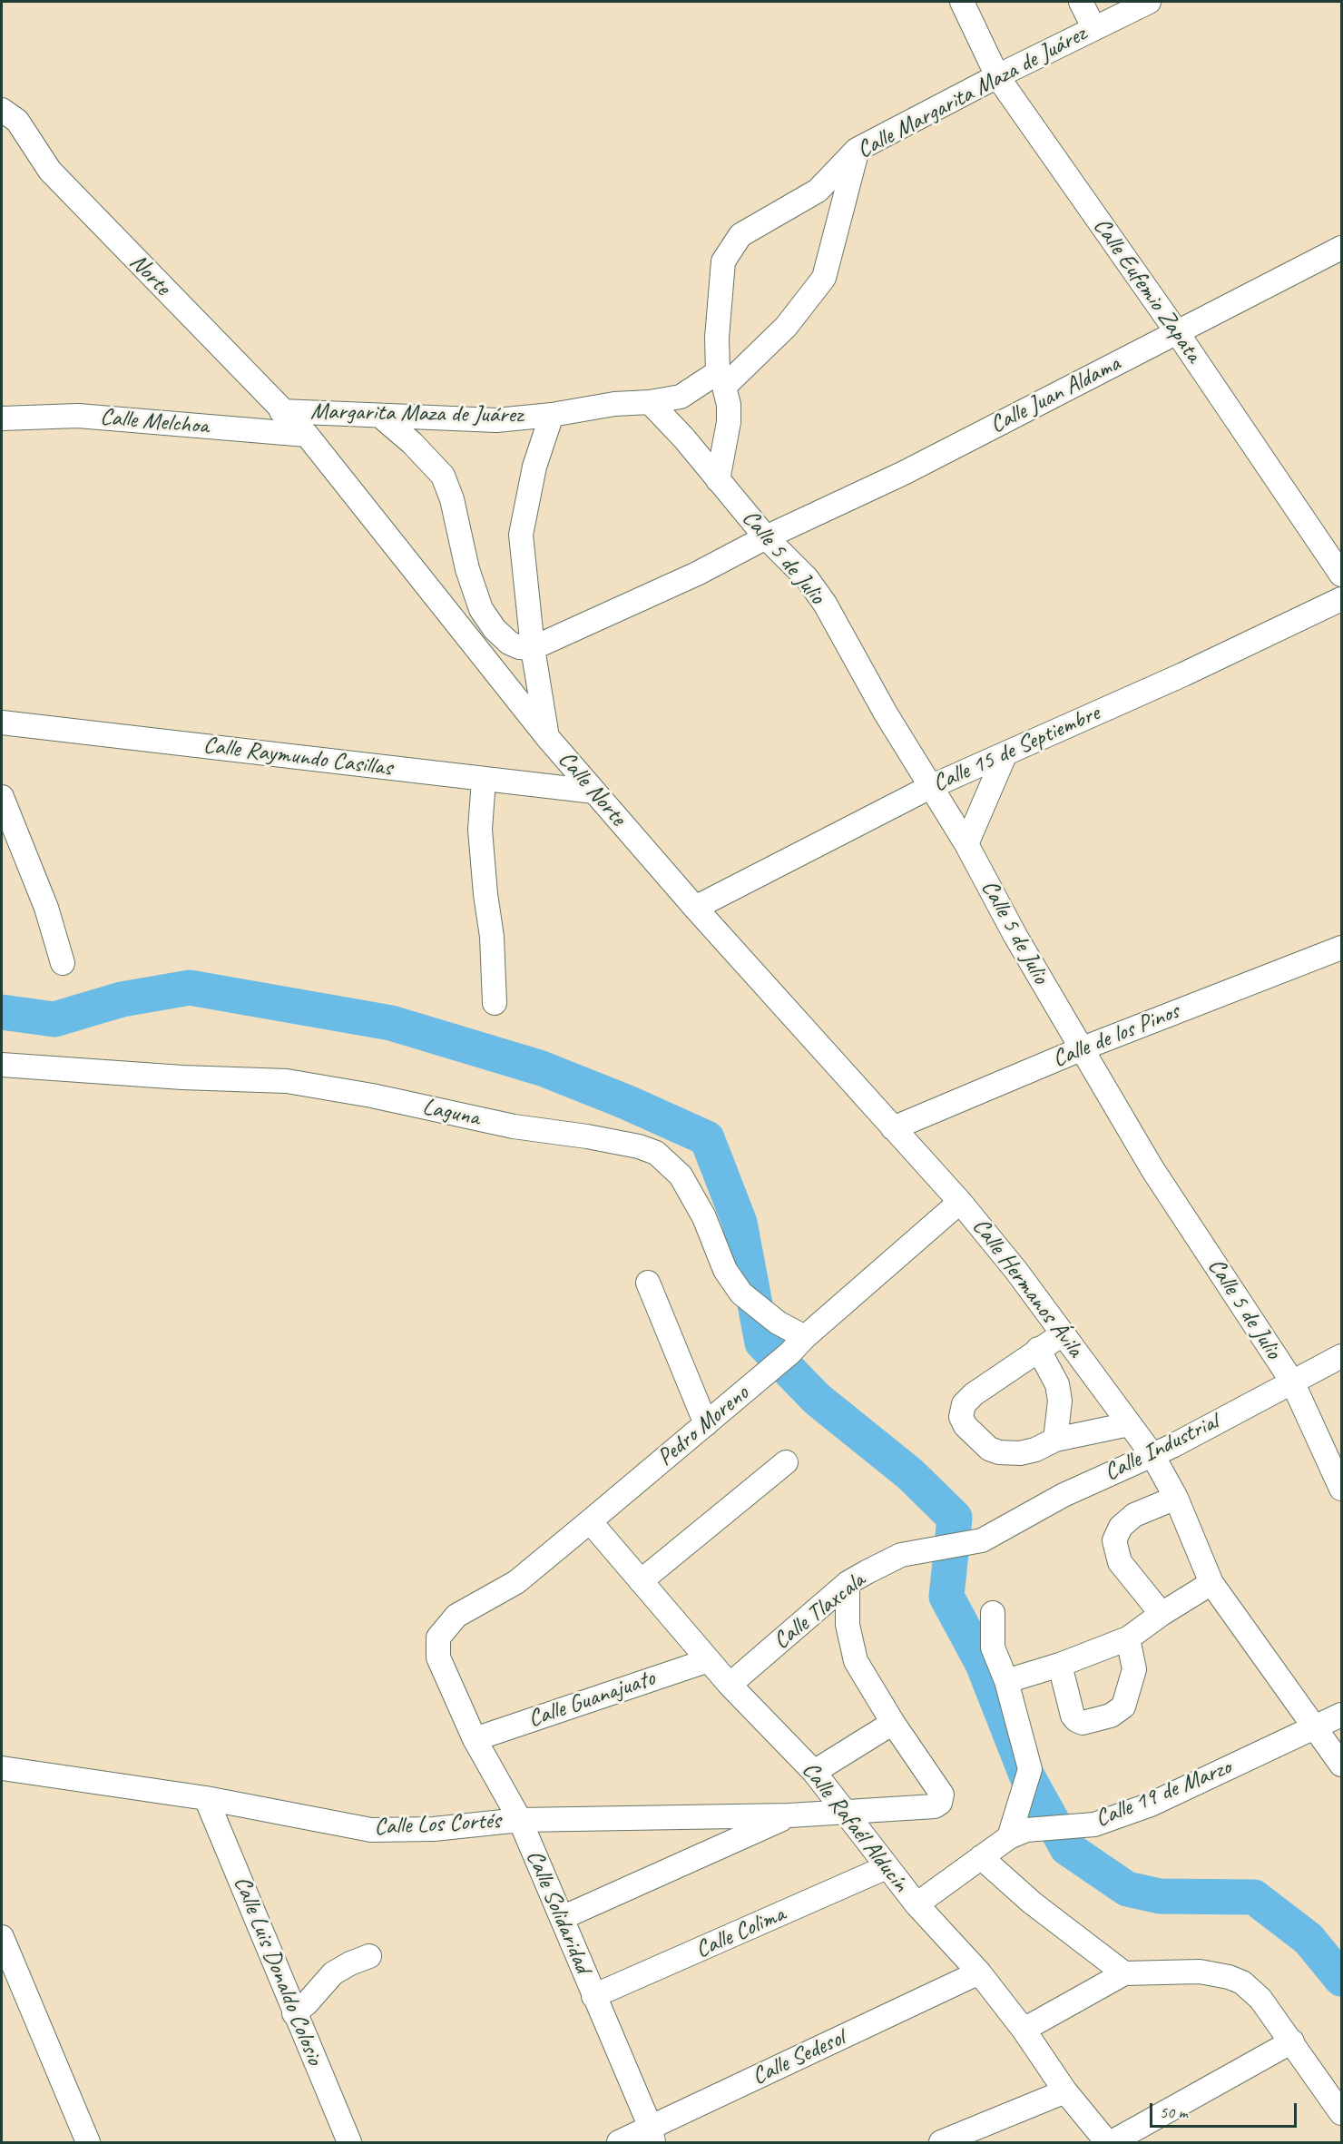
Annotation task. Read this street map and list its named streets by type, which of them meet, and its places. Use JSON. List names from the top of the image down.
{
  "streets": {
    "street": [
      "Calle Margarita Maza de Juárez",
      "Norte",
      "Calle Eufemio Zapata",
      "Calle Juan Aldama",
      "Margarita Maza de Juárez",
      "Calle Melchoa",
      "Calle 5 de Julio",
      "Calle 15 de Septiembre",
      "Calle Raymundo Casillas",
      "Calle Norte",
      "Calle de los Pinos",
      "Laguna",
      "Calle Hermanos Ávila",
      "Pedro Moreno",
      "Calle Industrial",
      "Calle Tlaxcala",
      "Calle Guanajuato",
      "Calle 19 de Marzo",
      "Calle Los Cortés",
      "Calle Rafaél Alducín",
      "Calle Solidaridad",
      "Calle Colima",
      "Calle Luis Donaldo Colosio",
      "Calle Sedesol"
    ]
  },
  "crossings": [
    ["Calle Margarita Maza de Juárez", "Calle Eufemio Zapata"],
    ["Calle Margarita Maza de Juárez", "Calle 5 de Julio"],
    ["Norte", "Margarita Maza de Juárez"],
    ["Norte", "Calle Melchoa"],
    ["Norte", "Calle Norte"],
    ["Calle Eufemio Zapata", "Calle Juan Aldama"],
    ["Calle Juan Aldama", "Calle 5 de Julio"],
    ["Margarita Maza de Juárez", "Calle 5 de Julio"],
    ["Calle Melchoa", "Calle Norte"],
    ["Calle 5 de Julio", "Calle 15 de Septiembre"],
    ["Calle 5 de Julio", "Calle de los Pinos"],
    ["Calle 5 de Julio", "Calle Industrial"],
    ["Calle 15 de Septiembre", "Calle Norte"],
    ["Calle Raymundo Casillas", "Calle Norte"],
    ["Calle Norte", "Calle de los Pinos"],
    ["Calle Norte", "Calle Hermanos Ávila"],
    ["Calle de los Pinos", "Calle Hermanos Ávila"],
    ["Laguna", "Pedro Moreno"],
    ["Calle Hermanos Ávila", "Pedro Moreno"],
    ["Calle Hermanos Ávila", "Calle Industrial"],
    ["Calle Hermanos Ávila", "Calle 19 de Marzo"],
    ["Pedro Moreno", "Calle Rafaél Alducín"],
    ["Pedro Moreno", "Calle Solidaridad"],
    ["Calle Industrial", "Calle Tlaxcala"],
    ["Calle Tlaxcala", "Calle Rafaél Alducín"],
    ["Calle Guanajuato", "Calle Rafaél Alducín"],
    ["Calle Guanajuato", "Calle Solidaridad"],
    ["Calle Los Cortés", "Calle Rafaél Alducín"],
    ["Calle Los Cortés", "Calle Solidaridad"],
    ["Calle Los Cortés", "Calle Luis Donaldo Colosio"],
    ["Calle Rafaél Alducín", "Calle Colima"],
    ["Calle Rafaél Alducín", "Calle Sedesol"],
    ["Calle Solidaridad", "Calle Colima"],
    ["Calle Solidaridad", "Calle Sedesol"]
  ],
  "scale_bar": "50 m"
}
